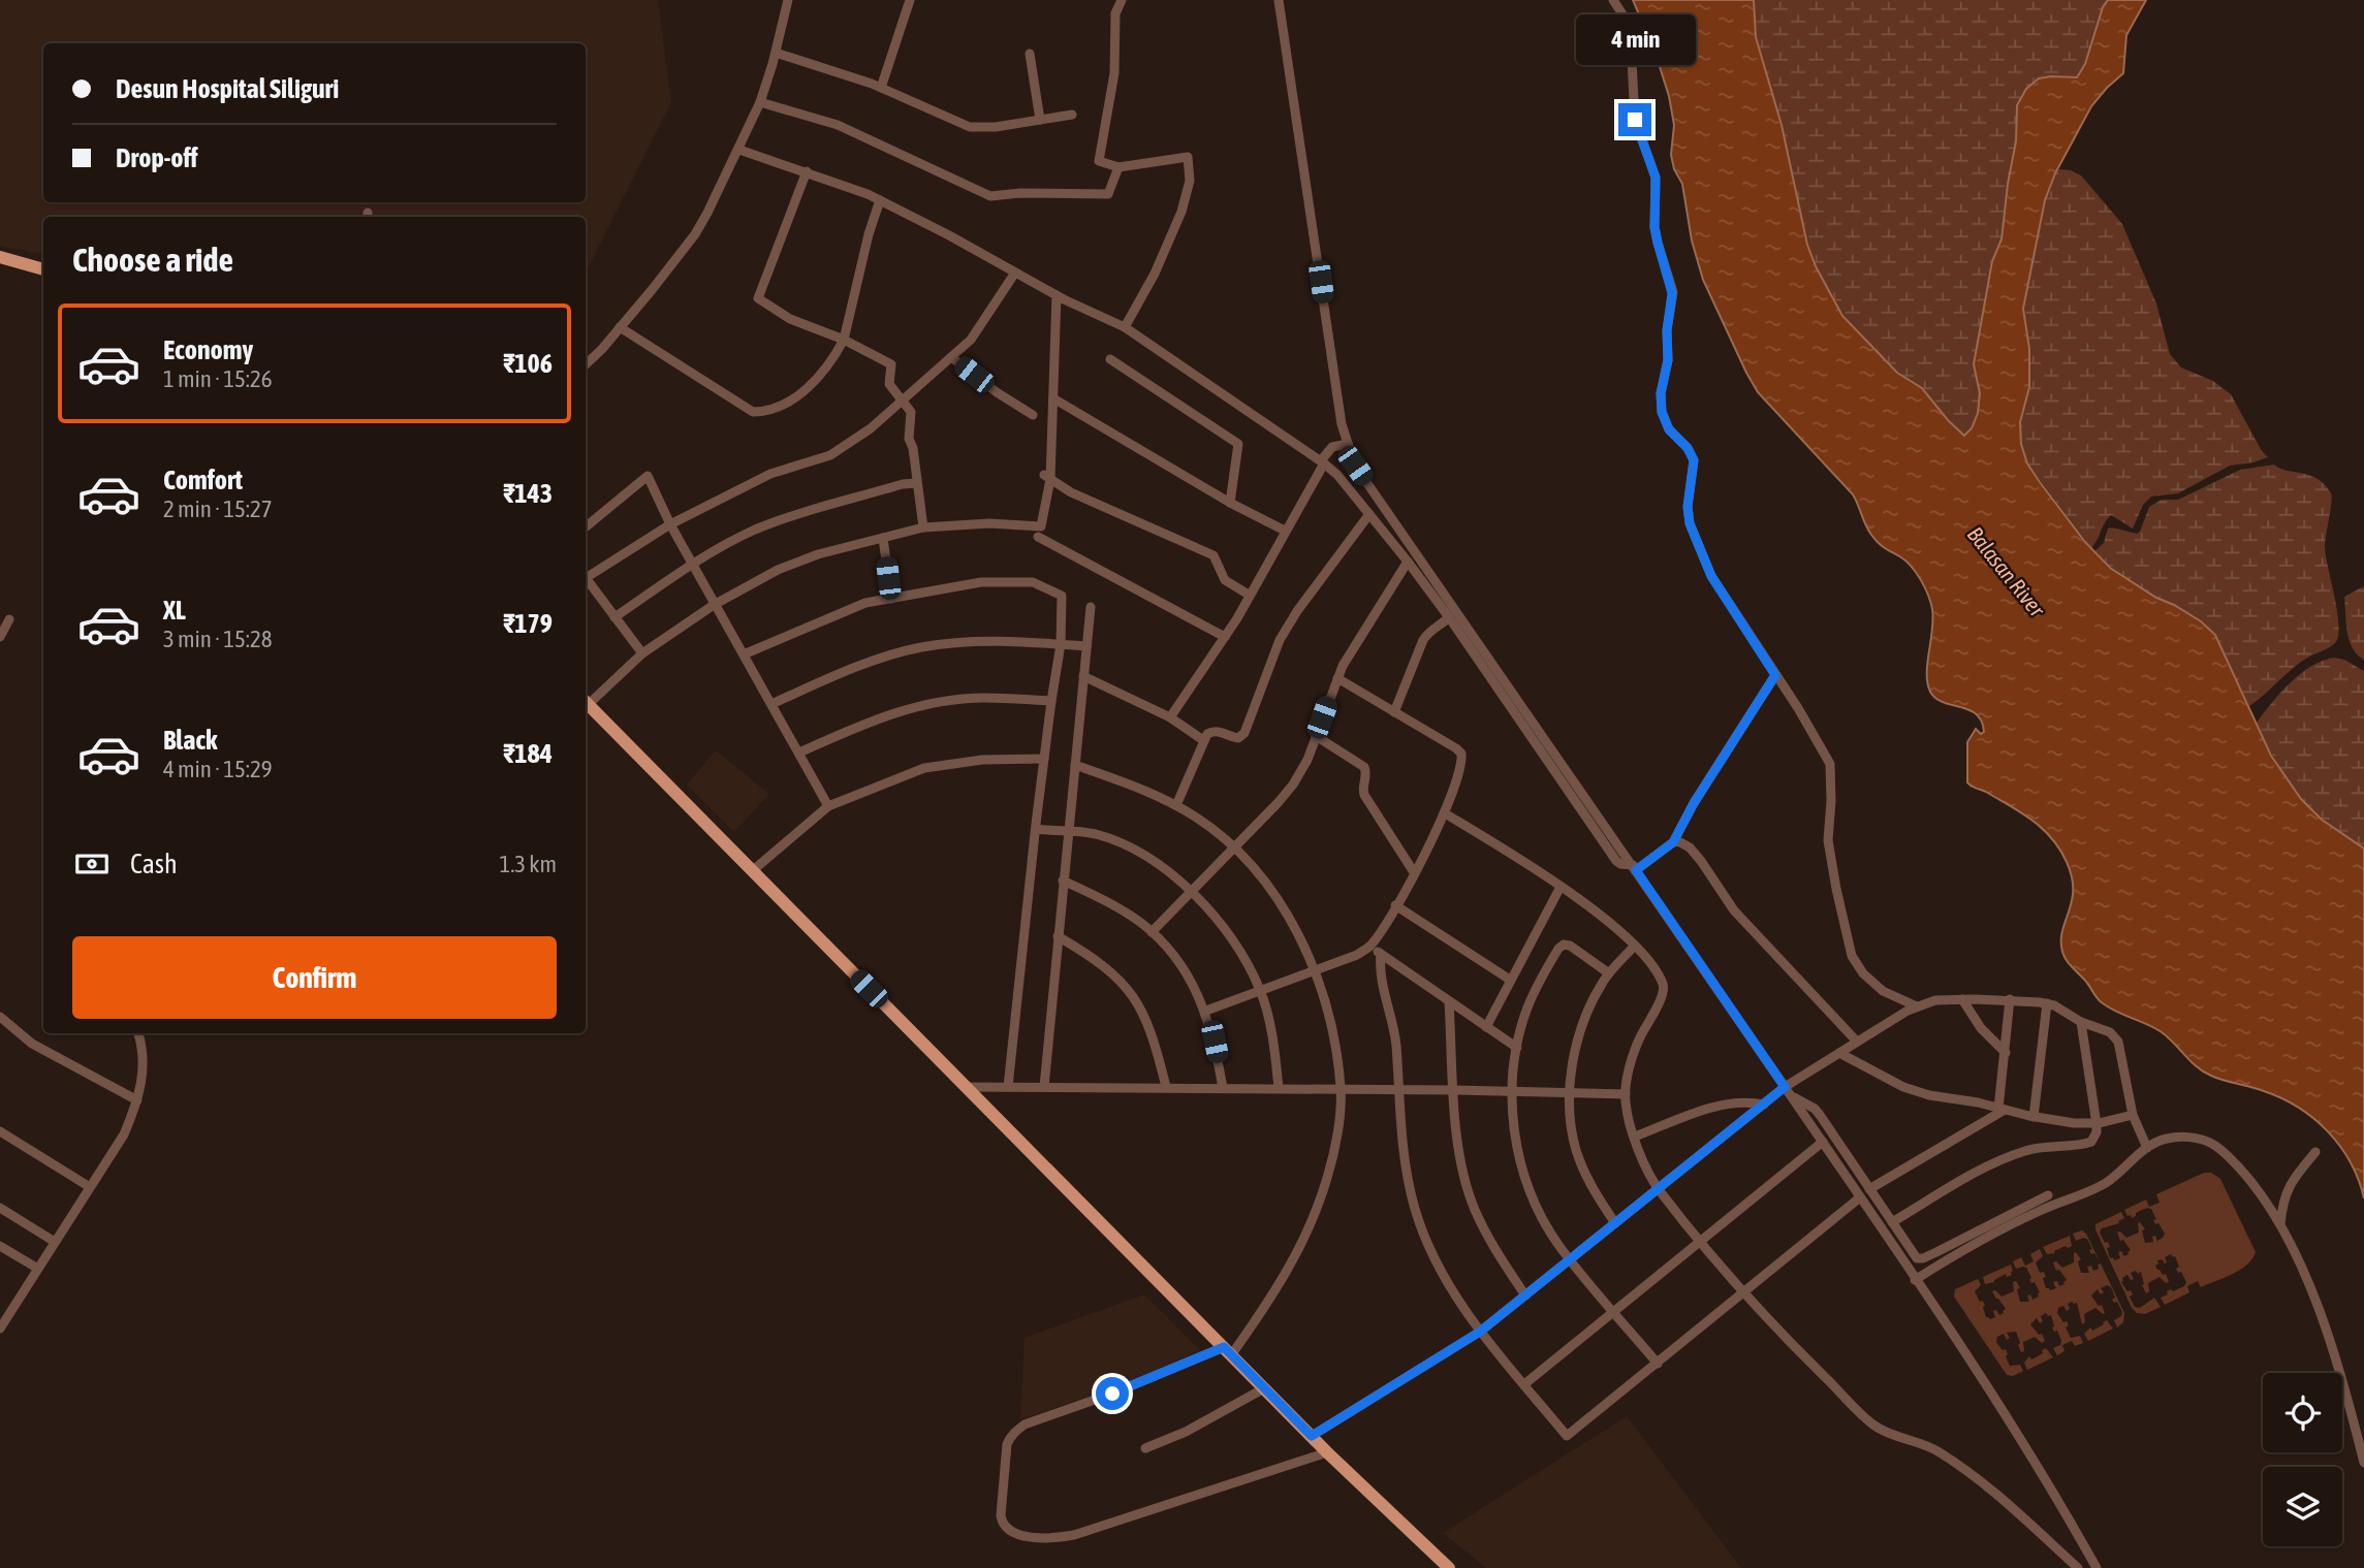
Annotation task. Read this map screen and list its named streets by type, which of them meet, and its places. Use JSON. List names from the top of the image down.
{
  "water": ["Balasan River"],
  "page": {
    "bubble": "4 min",
    "banner": ["Desun Hospital Siliguri", "Drop-off"],
    "heading": "Choose a ride",
    "list": [
      {
        "name": "Economy",
        "note": "1 min · 15:26",
        "value": "₹106"
      },
      {
        "name": "Comfort",
        "note": "2 min · 15:27",
        "value": "₹143"
      },
      {
        "name": "XL",
        "note": "3 min · 15:28",
        "value": "₹179"
      },
      {
        "name": "Black",
        "note": "4 min · 15:29",
        "value": "₹184"
      }
    ],
    "pay": ["Cash", "1.3 km"],
    "buttons": "Confirm"
  }
}
